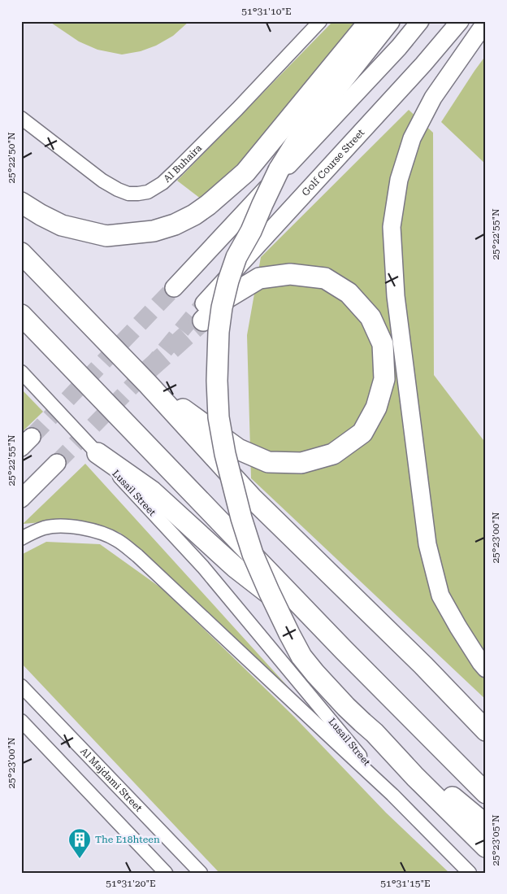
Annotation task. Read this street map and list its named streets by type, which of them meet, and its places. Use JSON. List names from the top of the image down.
{
  "streets": {
    "main road": ["Golf Course Street"],
    "street": ["Al Buhaira", "Lusail Street", "Al Majdami Street"]
  },
  "places": {
    "building": ["The E18hteen"]
  },
  "coordinates": [
    "51°31'10\"E",
    "25°22'50\"N",
    "25°22'55\"N",
    "25°23'00\"N",
    "25°23'05\"N",
    "51°31'20\"E",
    "51°31'15\"E"
  ]
}
